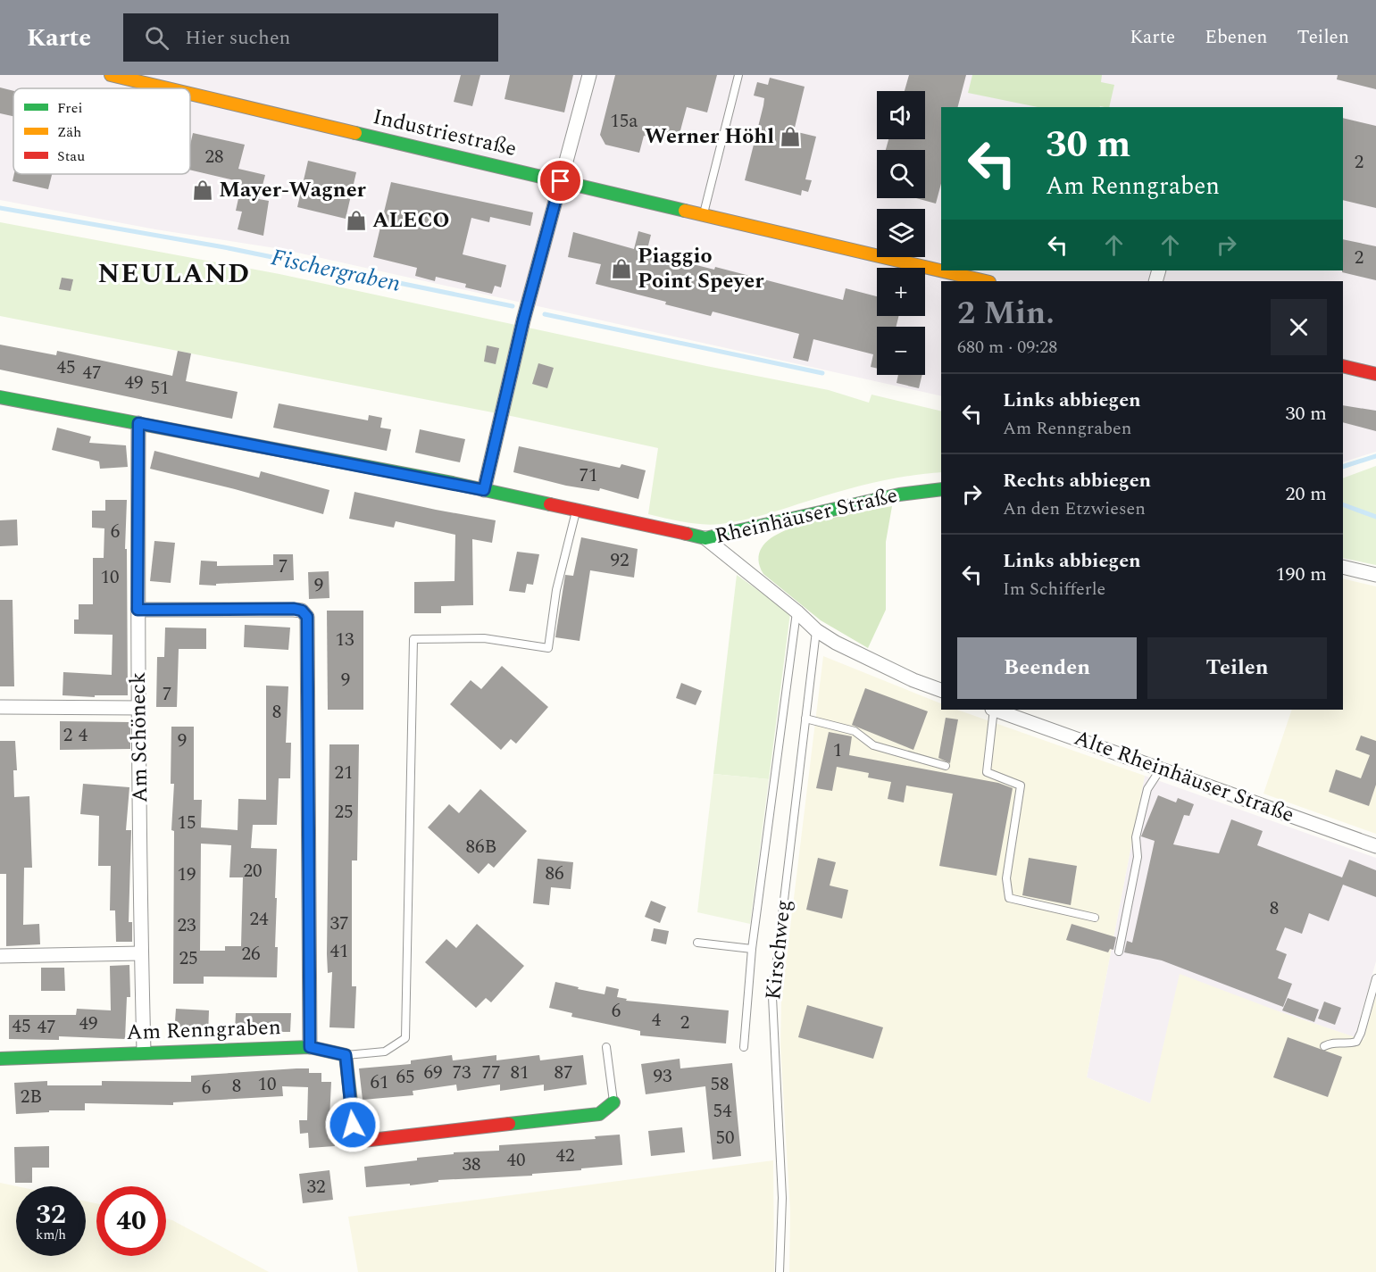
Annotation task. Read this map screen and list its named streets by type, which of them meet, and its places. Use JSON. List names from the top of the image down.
{
  "streets": {
    "street": [
      "Industriestraße",
      "Rheinhäuser Straße",
      "Am Schöneck",
      "Alte Rheinhäuser Straße",
      "Am Renngraben"
    ],
    "lane": ["Kirschweg"]
  },
  "crossings": [
    ["Rheinhäuser Straße", "Am Schöneck"],
    ["Am Schöneck", "Am Renngraben"]
  ],
  "districts": ["NEULAND"],
  "water": ["Fischergraben"],
  "places": {
    "shop": [
      "Werner Höhl",
      "Mayer-Wagner",
      "ALECO",
      "Piaggio Point Speyer"
    ]
  },
  "house_numbers": [
    "15a",
    "28",
    "2",
    "2",
    "45",
    "47",
    "49",
    "51",
    "71",
    "6",
    "92",
    "7",
    "10",
    "9",
    "13",
    "9",
    "7",
    "8",
    "2",
    "4",
    "9",
    "1",
    "21",
    "25",
    "15",
    "86B",
    "20",
    "86",
    "19",
    "8",
    "24",
    "37",
    "23",
    "41",
    "26",
    "25",
    "6",
    "4",
    "2",
    "49",
    "45",
    "47",
    "69",
    "73",
    "77",
    "81",
    "87",
    "93",
    "65",
    "61",
    "10",
    "58",
    "8",
    "6",
    "2B",
    "54",
    "50",
    "42",
    "40",
    "38",
    "32"
  ],
  "legend": ["Frei", "Zäh", "Stau"],
  "page": {
    "header": "Karte",
    "search": "Hier suchen",
    "nav": ["Karte", "Ebenen", "Teilen"],
    "map_buttons": ["+", "−"],
    "turn": ["30 m", "Am Renngraben"],
    "heading": ["2 Min.", "680 m · 09:28"],
    "list": [
      {
        "name": "Links abbiegen",
        "note": "Am Renngraben",
        "value": "30 m"
      },
      {
        "name": "Rechts abbiegen",
        "note": "An den Etzwiesen",
        "value": "20 m"
      },
      {
        "name": "Links abbiegen",
        "note": "Im Schifferle",
        "value": "190 m"
      }
    ],
    "buttons": ["Beenden", "Teilen"],
    "speed": "32 km/h",
    "limit": "40"
  }
}
